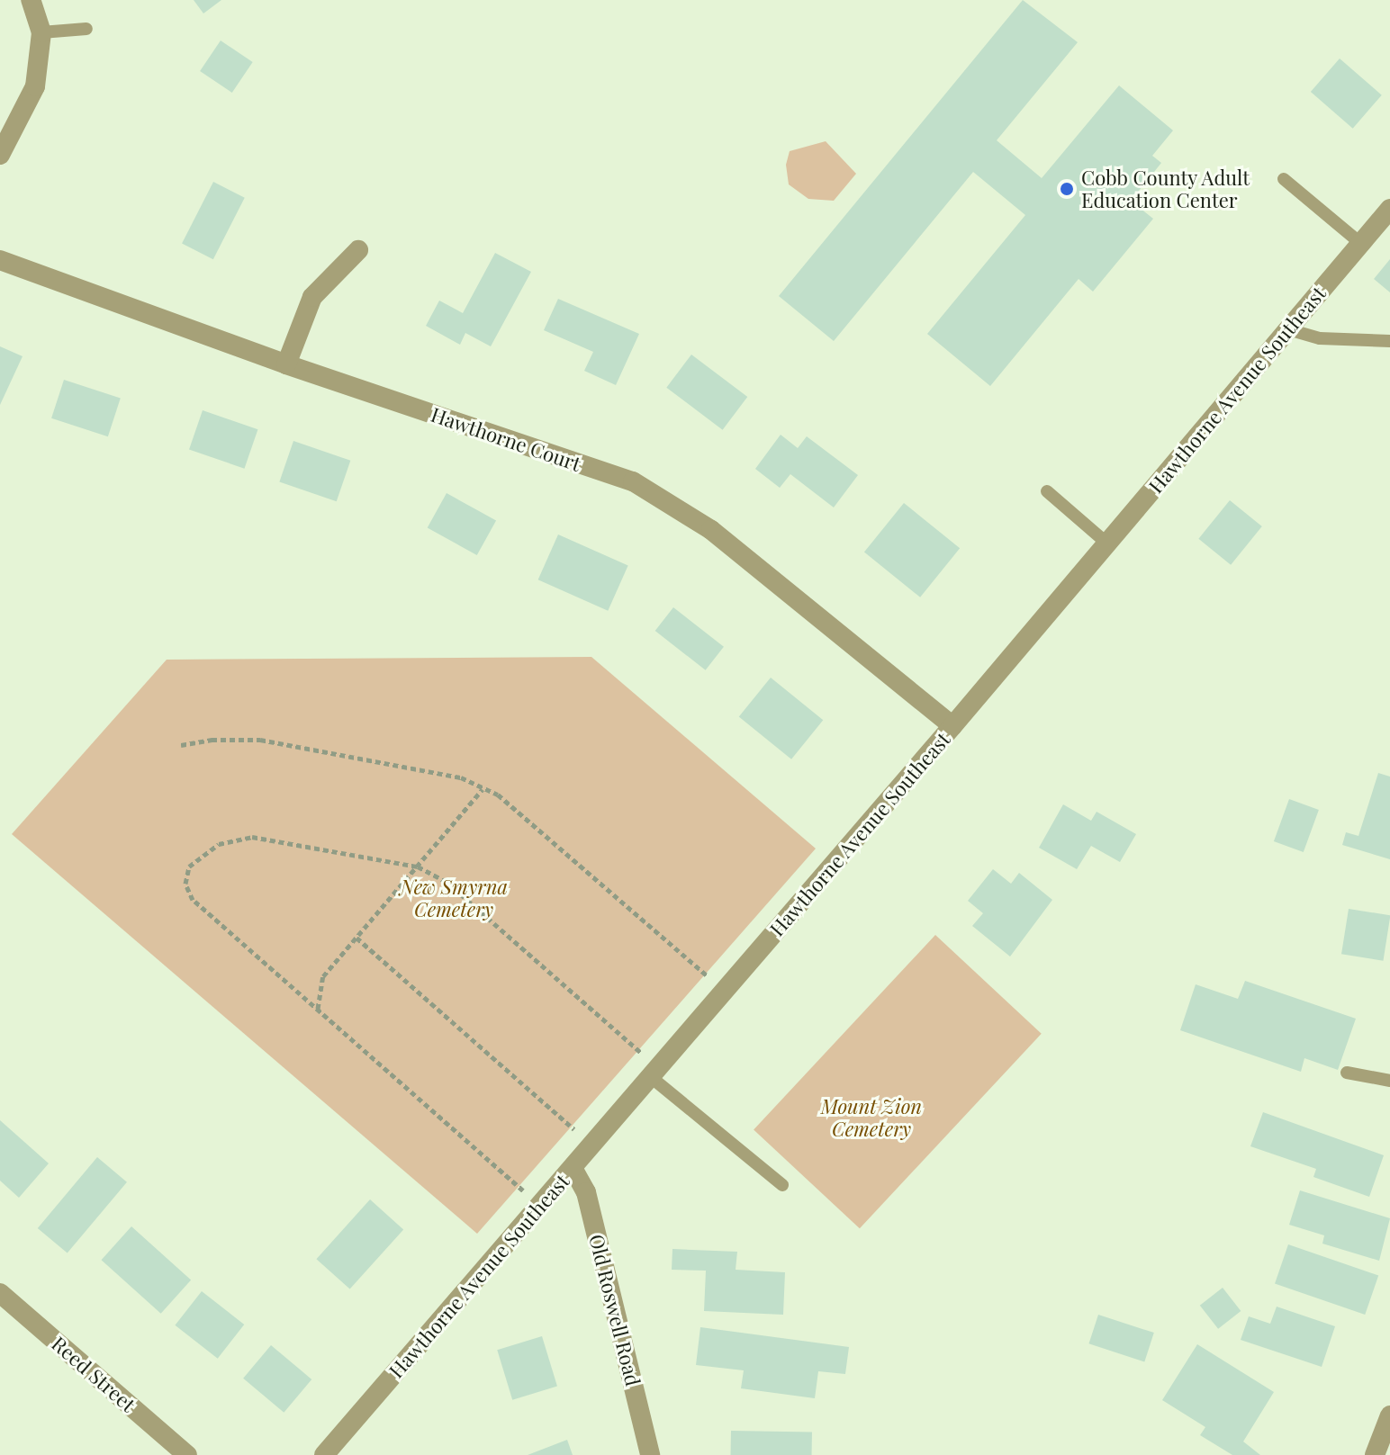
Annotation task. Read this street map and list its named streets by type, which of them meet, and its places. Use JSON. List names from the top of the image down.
{
  "streets": {
    "street": [
      "Hawthorne Avenue Southeast",
      "Hawthorne Court",
      "Old Roswell Road",
      "Reed Street"
    ]
  },
  "crossings": [
    ["Hawthorne Avenue Southeast", "Hawthorne Court"],
    ["Hawthorne Avenue Southeast", "Old Roswell Road"]
  ],
  "parks": ["New Smyrna Cemetery", "Mount Zion Cemetery"],
  "places": ["Cobb County Adult Education Center"]
}
